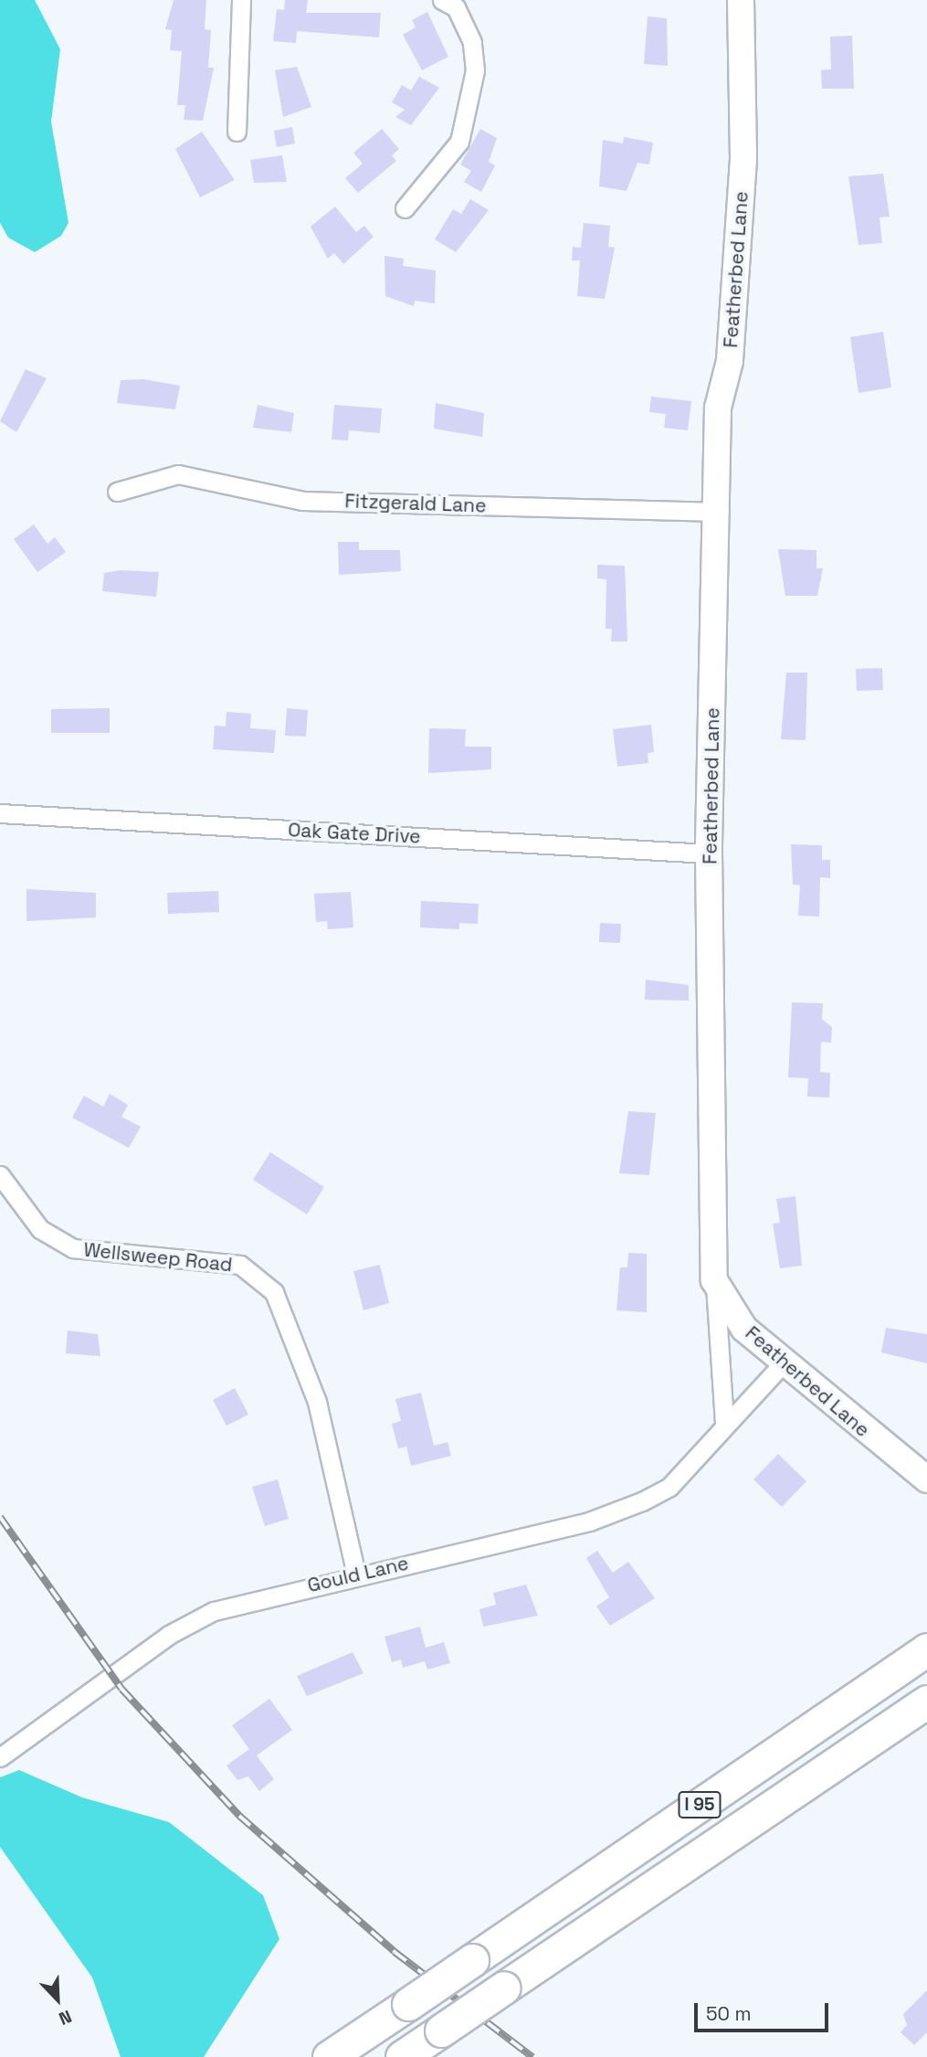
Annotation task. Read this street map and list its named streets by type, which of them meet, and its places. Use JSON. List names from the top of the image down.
{
  "streets": {
    "highway": ["I 95"],
    "street": [
      "Featherbed Lane",
      "Fitzgerald Lane",
      "Oak Gate Drive",
      "Wellsweep Road",
      "Gould Lane"
    ]
  },
  "crossings": [
    ["Featherbed Lane", "Fitzgerald Lane"],
    ["Featherbed Lane", "Oak Gate Drive"],
    ["Featherbed Lane", "Gould Lane"],
    ["Wellsweep Road", "Gould Lane"]
  ],
  "scale_bar": "50 m",
  "north": "bottom right"
}
